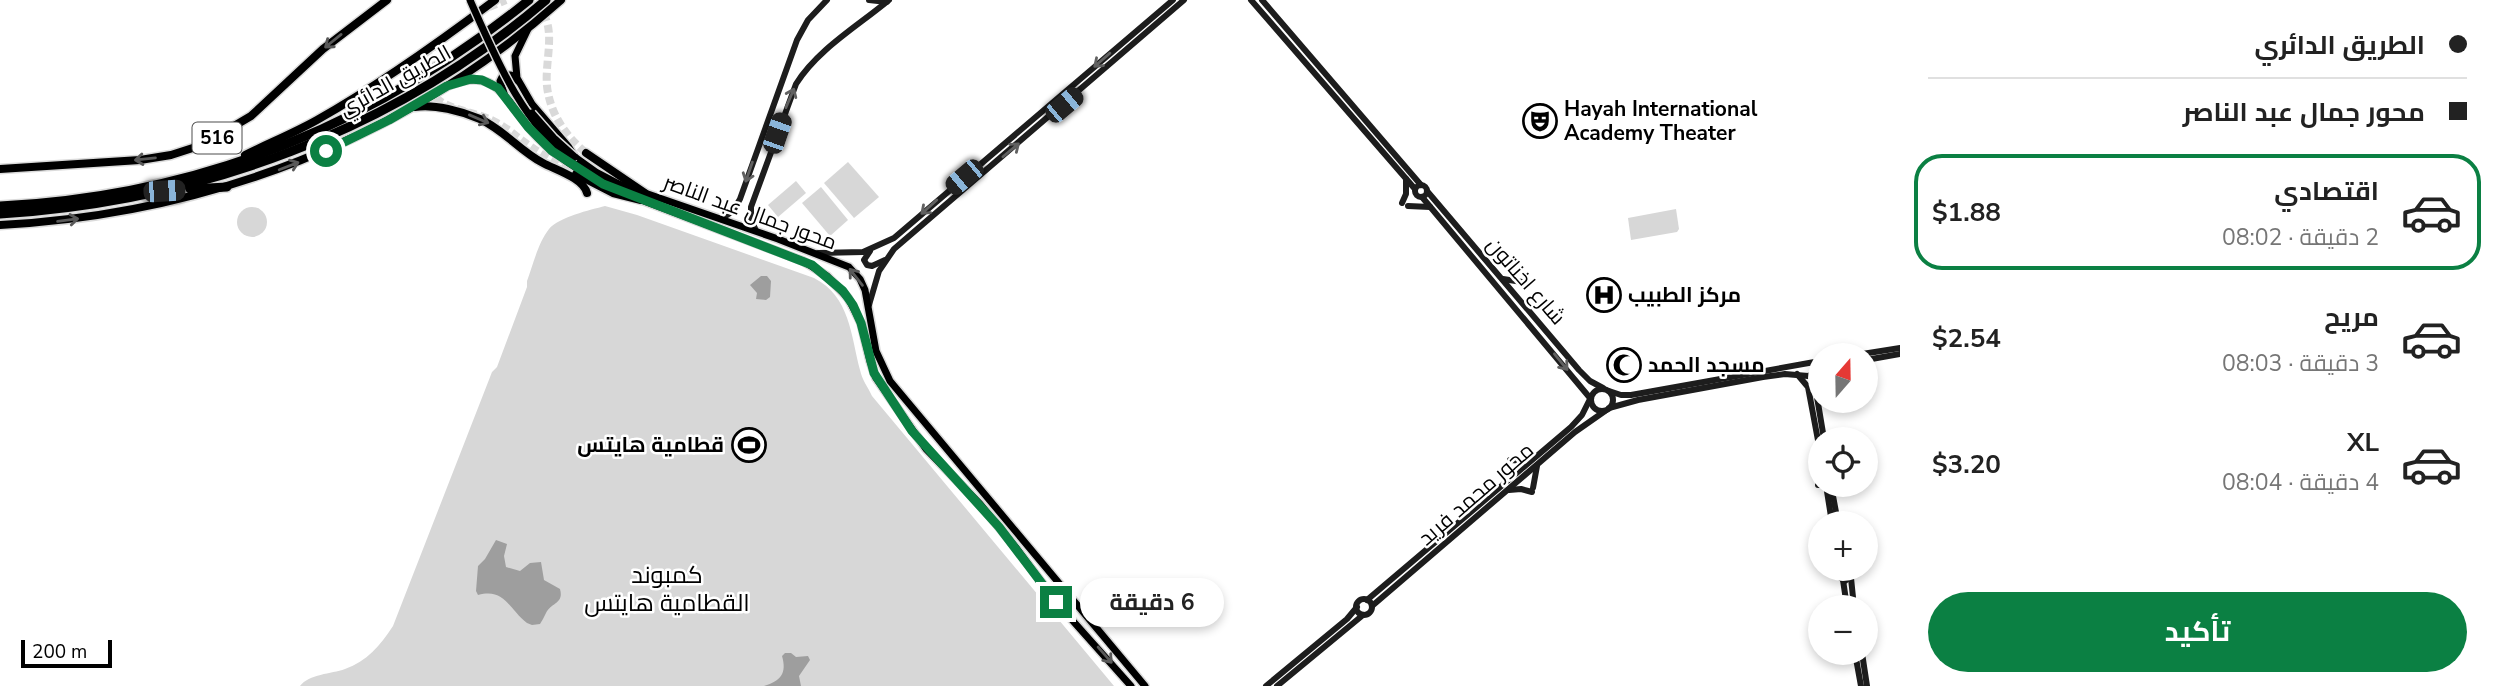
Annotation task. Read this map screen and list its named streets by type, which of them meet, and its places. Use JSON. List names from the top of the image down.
{
  "streets": {
    "highway": ["الطريق الدائري", "516"],
    "main road": ["محور جمال عبد الناصر", "شارع اخناتون", "محور محمد فريد"]
  },
  "crossings": [
    ["الطريق الدائري", "516"],
    ["الطريق الدائري", "محور جمال عبد الناصر"],
    ["شارع اخناتون", "محور محمد فريد"]
  ],
  "districts": ["كمبوند القطامية هايتس"],
  "places": {
    "theatre": ["Hayah International Academy Theater"],
    "hospital": ["مركز الطبيب"],
    "mosque": ["مسجد الحمد"],
    "sports": ["قطامية هايتس"]
  },
  "scale_bar": "200 m",
  "north": "top",
  "page": {
    "banner": ["الطريق الدائري", "محور جمال عبد الناصر"],
    "list": [
      {
        "name": "اقتصادي",
        "note": "2 دقيقة · 08:02",
        "value": "$1.88"
      },
      {
        "name": "مريح",
        "note": "3 دقيقة · 08:03",
        "value": "$2.54"
      },
      {
        "name": "XL",
        "note": "4 دقيقة · 08:04",
        "value": "$3.20"
      }
    ],
    "map_buttons": ["+", "−"],
    "buttons": "تأكيد",
    "bubble": "6 دقيقة",
    "scale": "200 m"
  }
}
